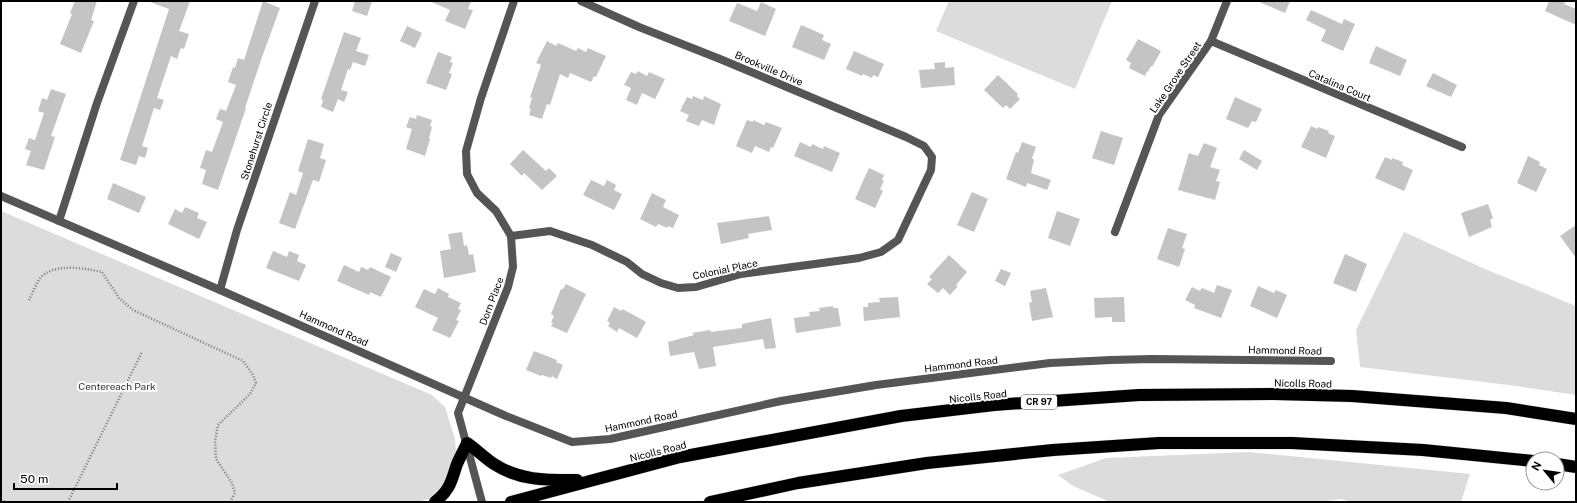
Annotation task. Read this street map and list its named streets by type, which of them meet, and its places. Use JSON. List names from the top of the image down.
{
  "streets": {
    "highway": ["Nicolls Road", "CR 97"],
    "street": [
      "Brookville Drive",
      "Lake Grove Street",
      "Catalina Court",
      "Stonehurst Circle",
      "Colonial Place",
      "Dorn Place",
      "Hammond Road"
    ]
  },
  "crossings": [
    ["Brookville Drive", "Colonial Place"],
    ["Lake Grove Street", "Catalina Court"],
    ["Stonehurst Circle", "Hammond Road"],
    ["Colonial Place", "Dorn Place"],
    ["Dorn Place", "Hammond Road"]
  ],
  "parks": ["Centereach Park"],
  "scale_bar": "50 m",
  "north": "top left"
}
